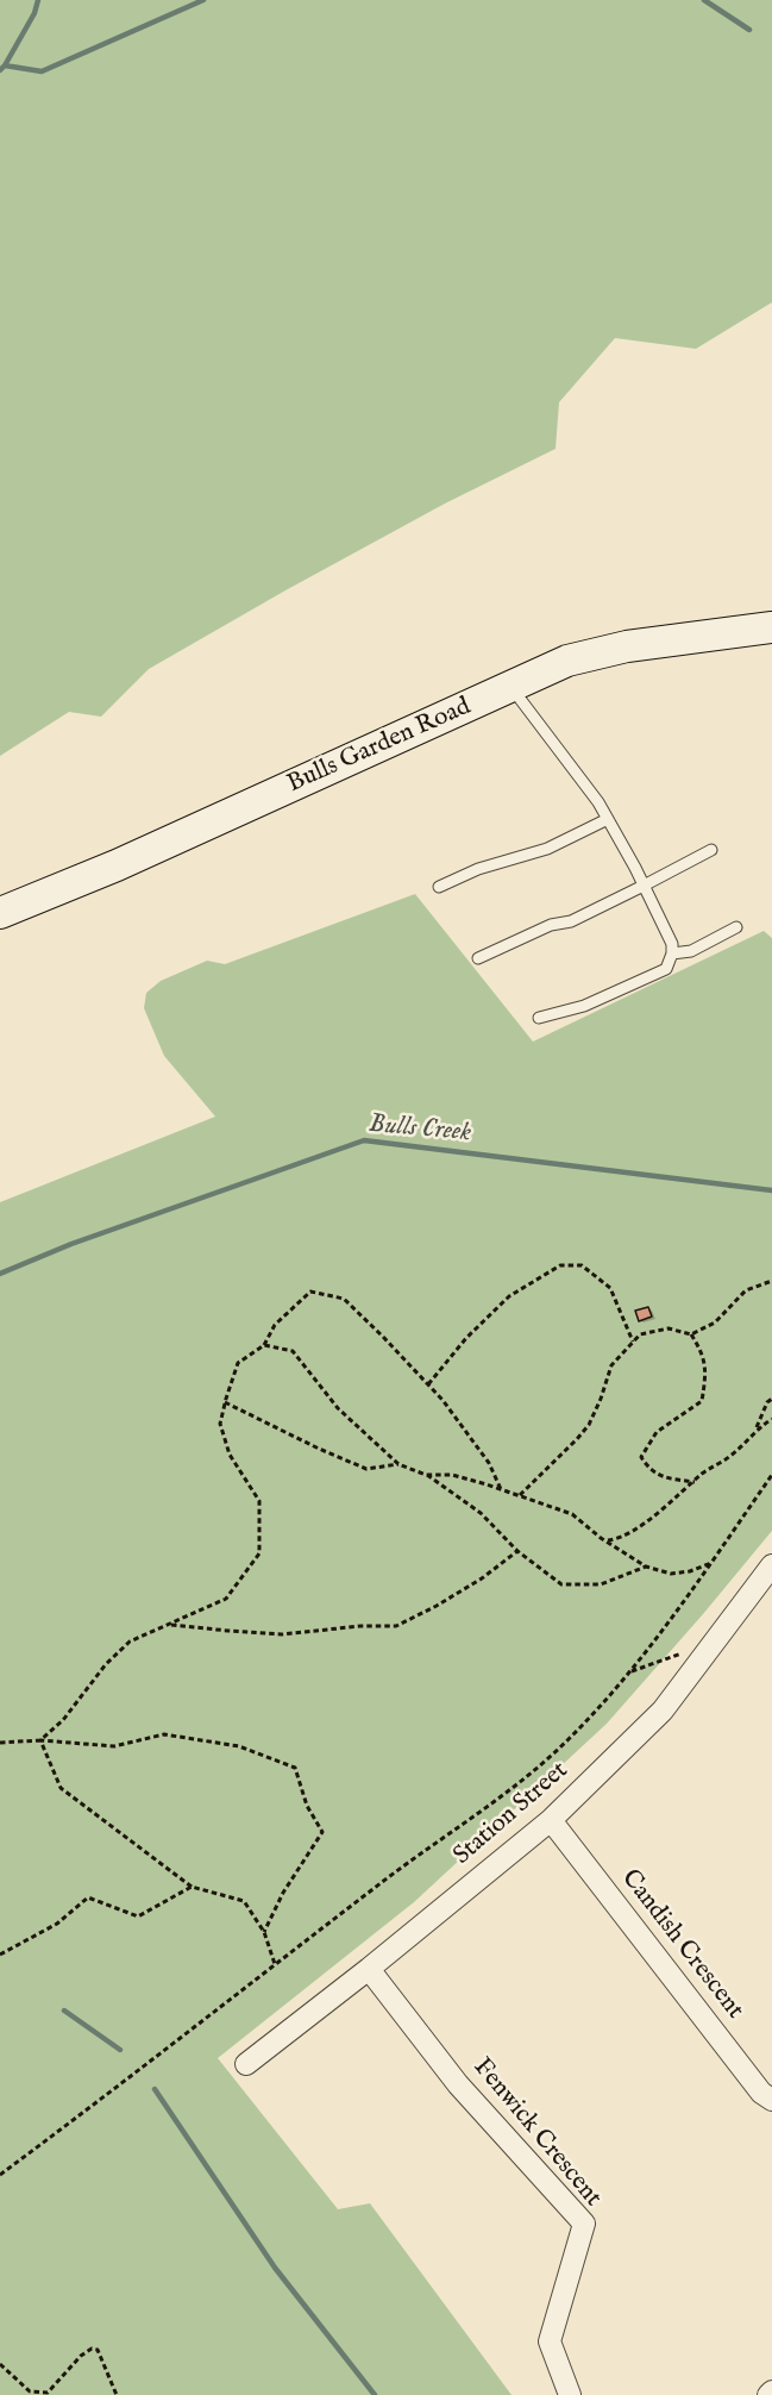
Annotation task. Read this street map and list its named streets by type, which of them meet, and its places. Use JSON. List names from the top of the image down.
{
  "streets": {
    "main road": ["Bulls Garden Road"],
    "street": ["Station Street", "Candish Crescent", "Fenwick Crescent"]
  },
  "crossings": [
    ["Station Street", "Candish Crescent"],
    ["Station Street", "Fenwick Crescent"]
  ],
  "water": ["Bulls Creek"]
}
